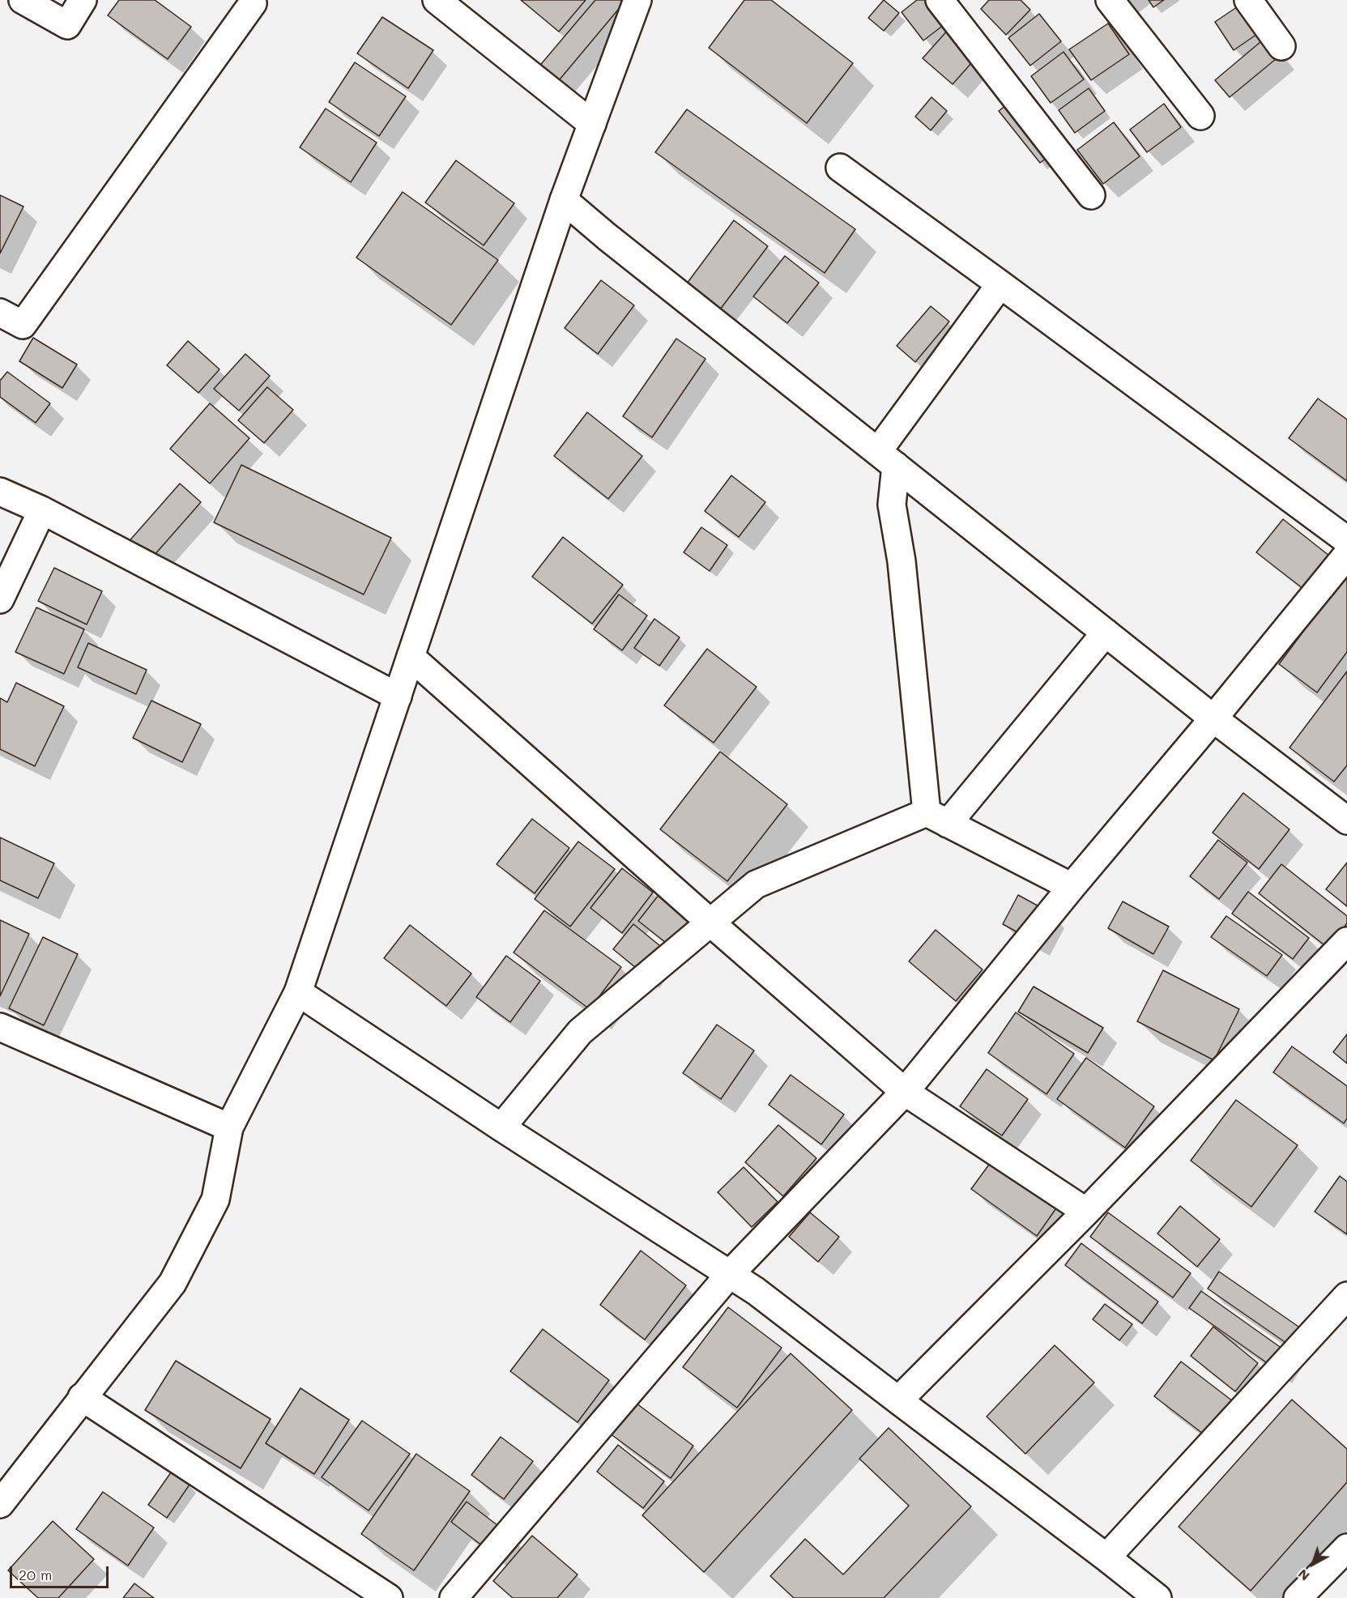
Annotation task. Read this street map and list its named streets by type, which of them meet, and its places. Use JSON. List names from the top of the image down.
{
  "scale_bar": "20 m",
  "north": "bottom left"
}
